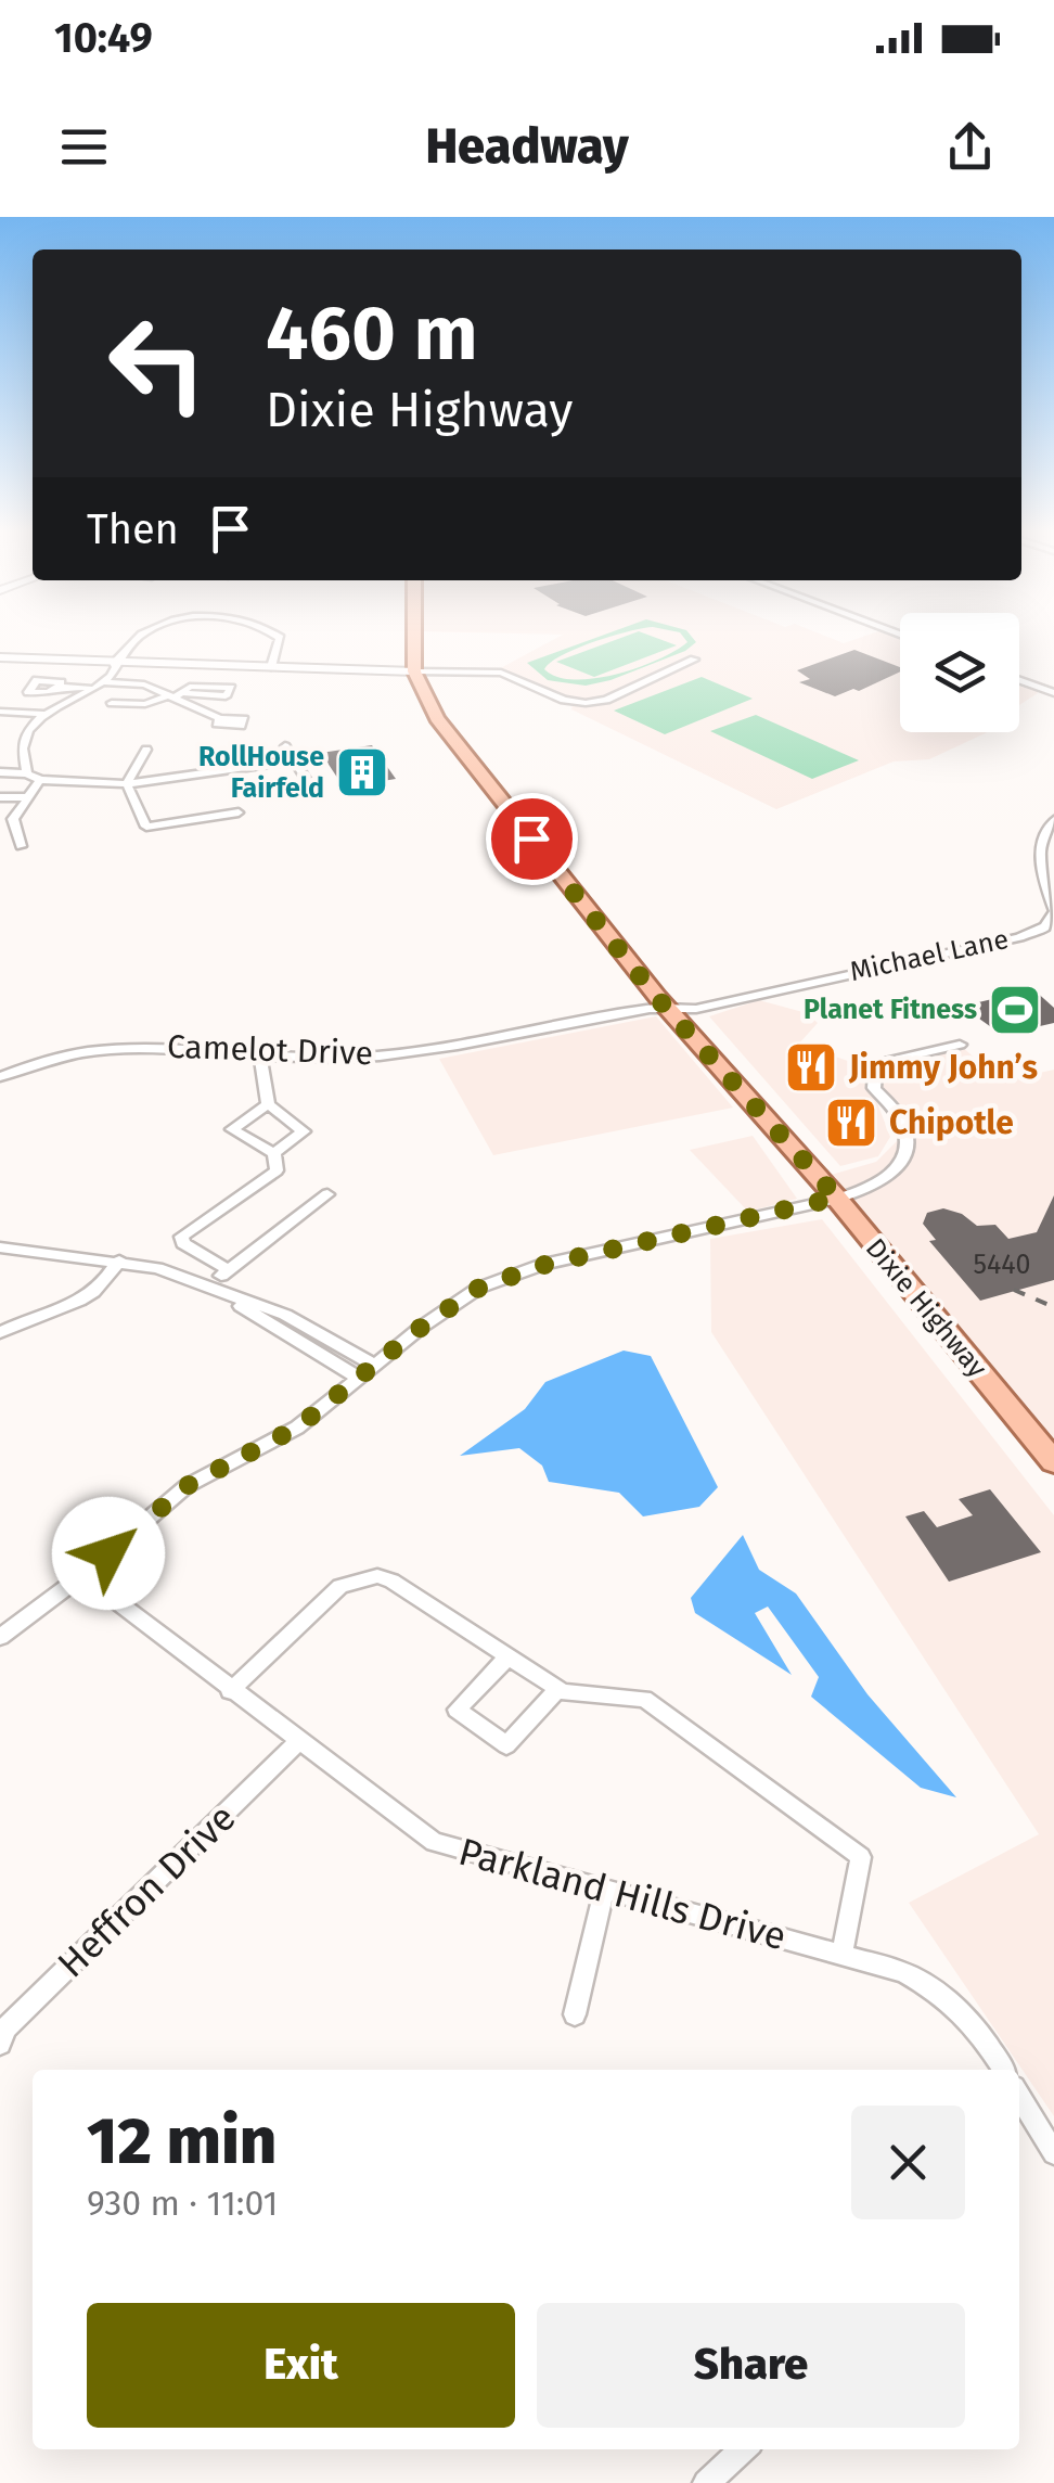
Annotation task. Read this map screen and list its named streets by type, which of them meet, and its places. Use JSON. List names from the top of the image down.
{
  "streets": {
    "main road": ["Dixie Highway"],
    "street": [
      "Michael Lane",
      "Camelot Drive",
      "Heffron Drive",
      "Parkland Hills Drive"
    ]
  },
  "crossings": [
    ["Michael Lane", "Camelot Drive"],
    ["Michael Lane", "Dixie Highway"],
    ["Camelot Drive", "Dixie Highway"],
    ["Heffron Drive", "Parkland Hills Drive"]
  ],
  "places": {
    "building": ["RollHouse Fairfeld"],
    "sports": ["Planet Fitness"],
    "restaurant": ["Jimmy John’s", "Chipotle"]
  },
  "house_numbers": ["5440"],
  "page": {
    "status": "10:49",
    "header": "Headway",
    "turn": ["460 m", "Dixie Highway"],
    "then": "Then",
    "heading": ["12 min", "930 m · 11:01"],
    "buttons": ["Exit", "Share"]
  }
}
